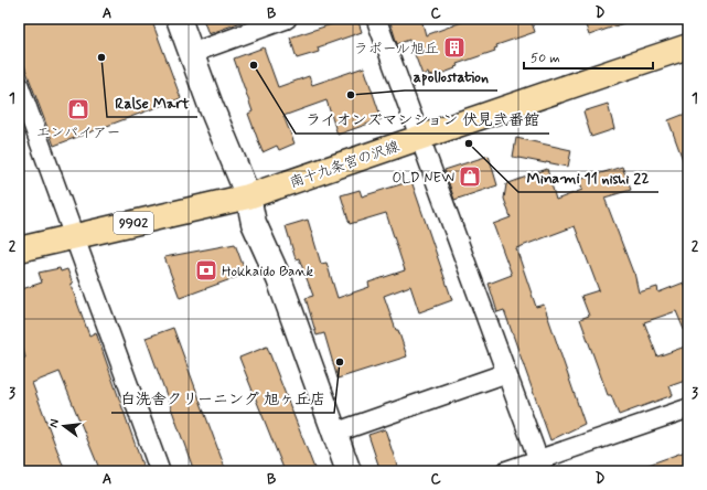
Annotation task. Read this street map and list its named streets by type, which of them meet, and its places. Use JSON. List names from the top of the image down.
{
  "streets": {
    "main road": ["南十九条宮の沢線", "9902"]
  },
  "places": {
    "building": ["ラポール旭丘"],
    "other": [
      "Ralse Mart",
      "ライオンズマンション 伏見弐番館",
      "apollostation",
      "Minami 11 nishi 22",
      "白洗舎クリーニング 旭ヶ丘店"
    ],
    "shop": ["エンパイアー", "OLD NEW"],
    "bank": ["Hokkaido Bank"]
  },
  "scale_bar": "50 m",
  "north": "left",
  "grid": {
    "columns": [
      "A",
      "B",
      "C",
      "D"
    ],
    "rows": ["1", "2", "3"]
  }
}
